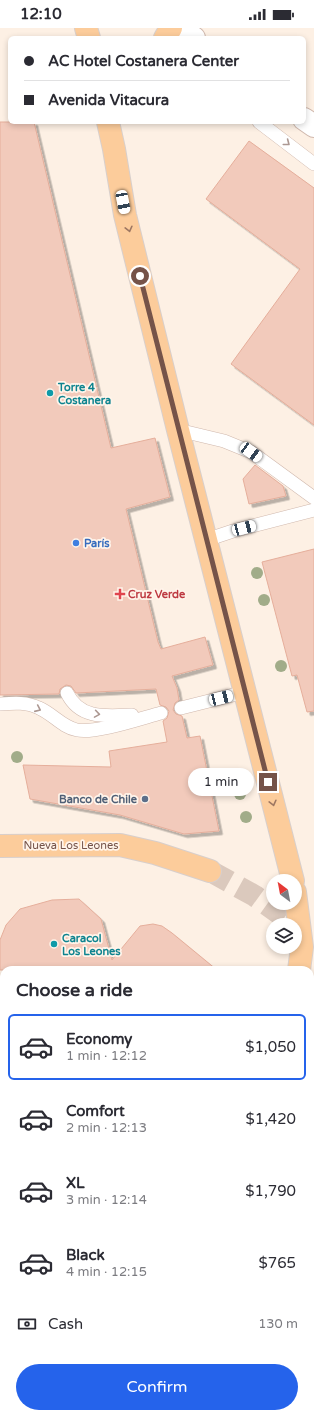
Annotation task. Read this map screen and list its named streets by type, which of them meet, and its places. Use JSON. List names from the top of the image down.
{
  "streets": {
    "main road": ["Nueva Los Leones"]
  },
  "places": {
    "other": [
      "Torre 4 Costanera",
      "París",
      "Banco de Chile",
      "Caracol Los Leones"
    ],
    "health": ["Cruz Verde"]
  },
  "north": "top left",
  "page": {
    "status": "12:10",
    "banner": ["AC Hotel Costanera Center", "Avenida Vitacura"],
    "bubble": "1 min",
    "heading": "Choose a ride",
    "list": [
      {
        "name": "Economy",
        "note": "1 min · 12:12",
        "value": "$1,050"
      },
      {
        "name": "Comfort",
        "note": "2 min · 12:13",
        "value": "$1,420"
      },
      {
        "name": "XL",
        "note": "3 min · 12:14",
        "value": "$1,790"
      },
      {
        "name": "Black",
        "note": "4 min · 12:15",
        "value": "$765"
      }
    ],
    "pay": ["Cash", "130 m"],
    "buttons": "Confirm"
  }
}
